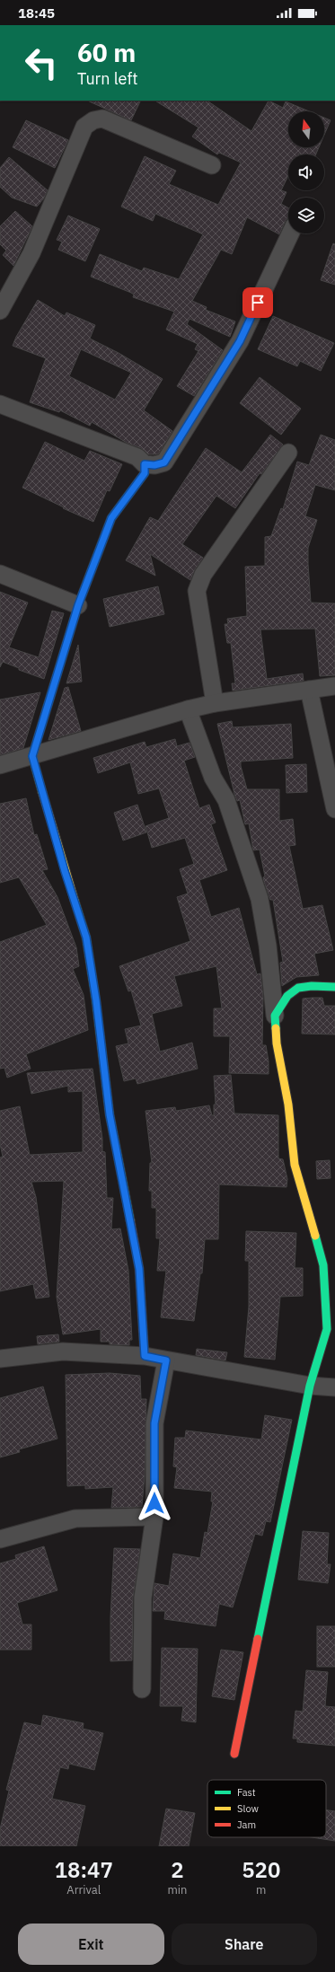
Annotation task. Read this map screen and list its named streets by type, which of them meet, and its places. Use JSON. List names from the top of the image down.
{
  "legend": ["Fast", "Slow", "Jam"],
  "north": "top",
  "page": {
    "status": "18:45",
    "turn": ["60 m", "Turn left"],
    "eta": [
      "18:47",
      "Arrival",
      "2",
      "min",
      "520",
      "m"
    ],
    "buttons": ["Exit", "Share"]
  }
}
